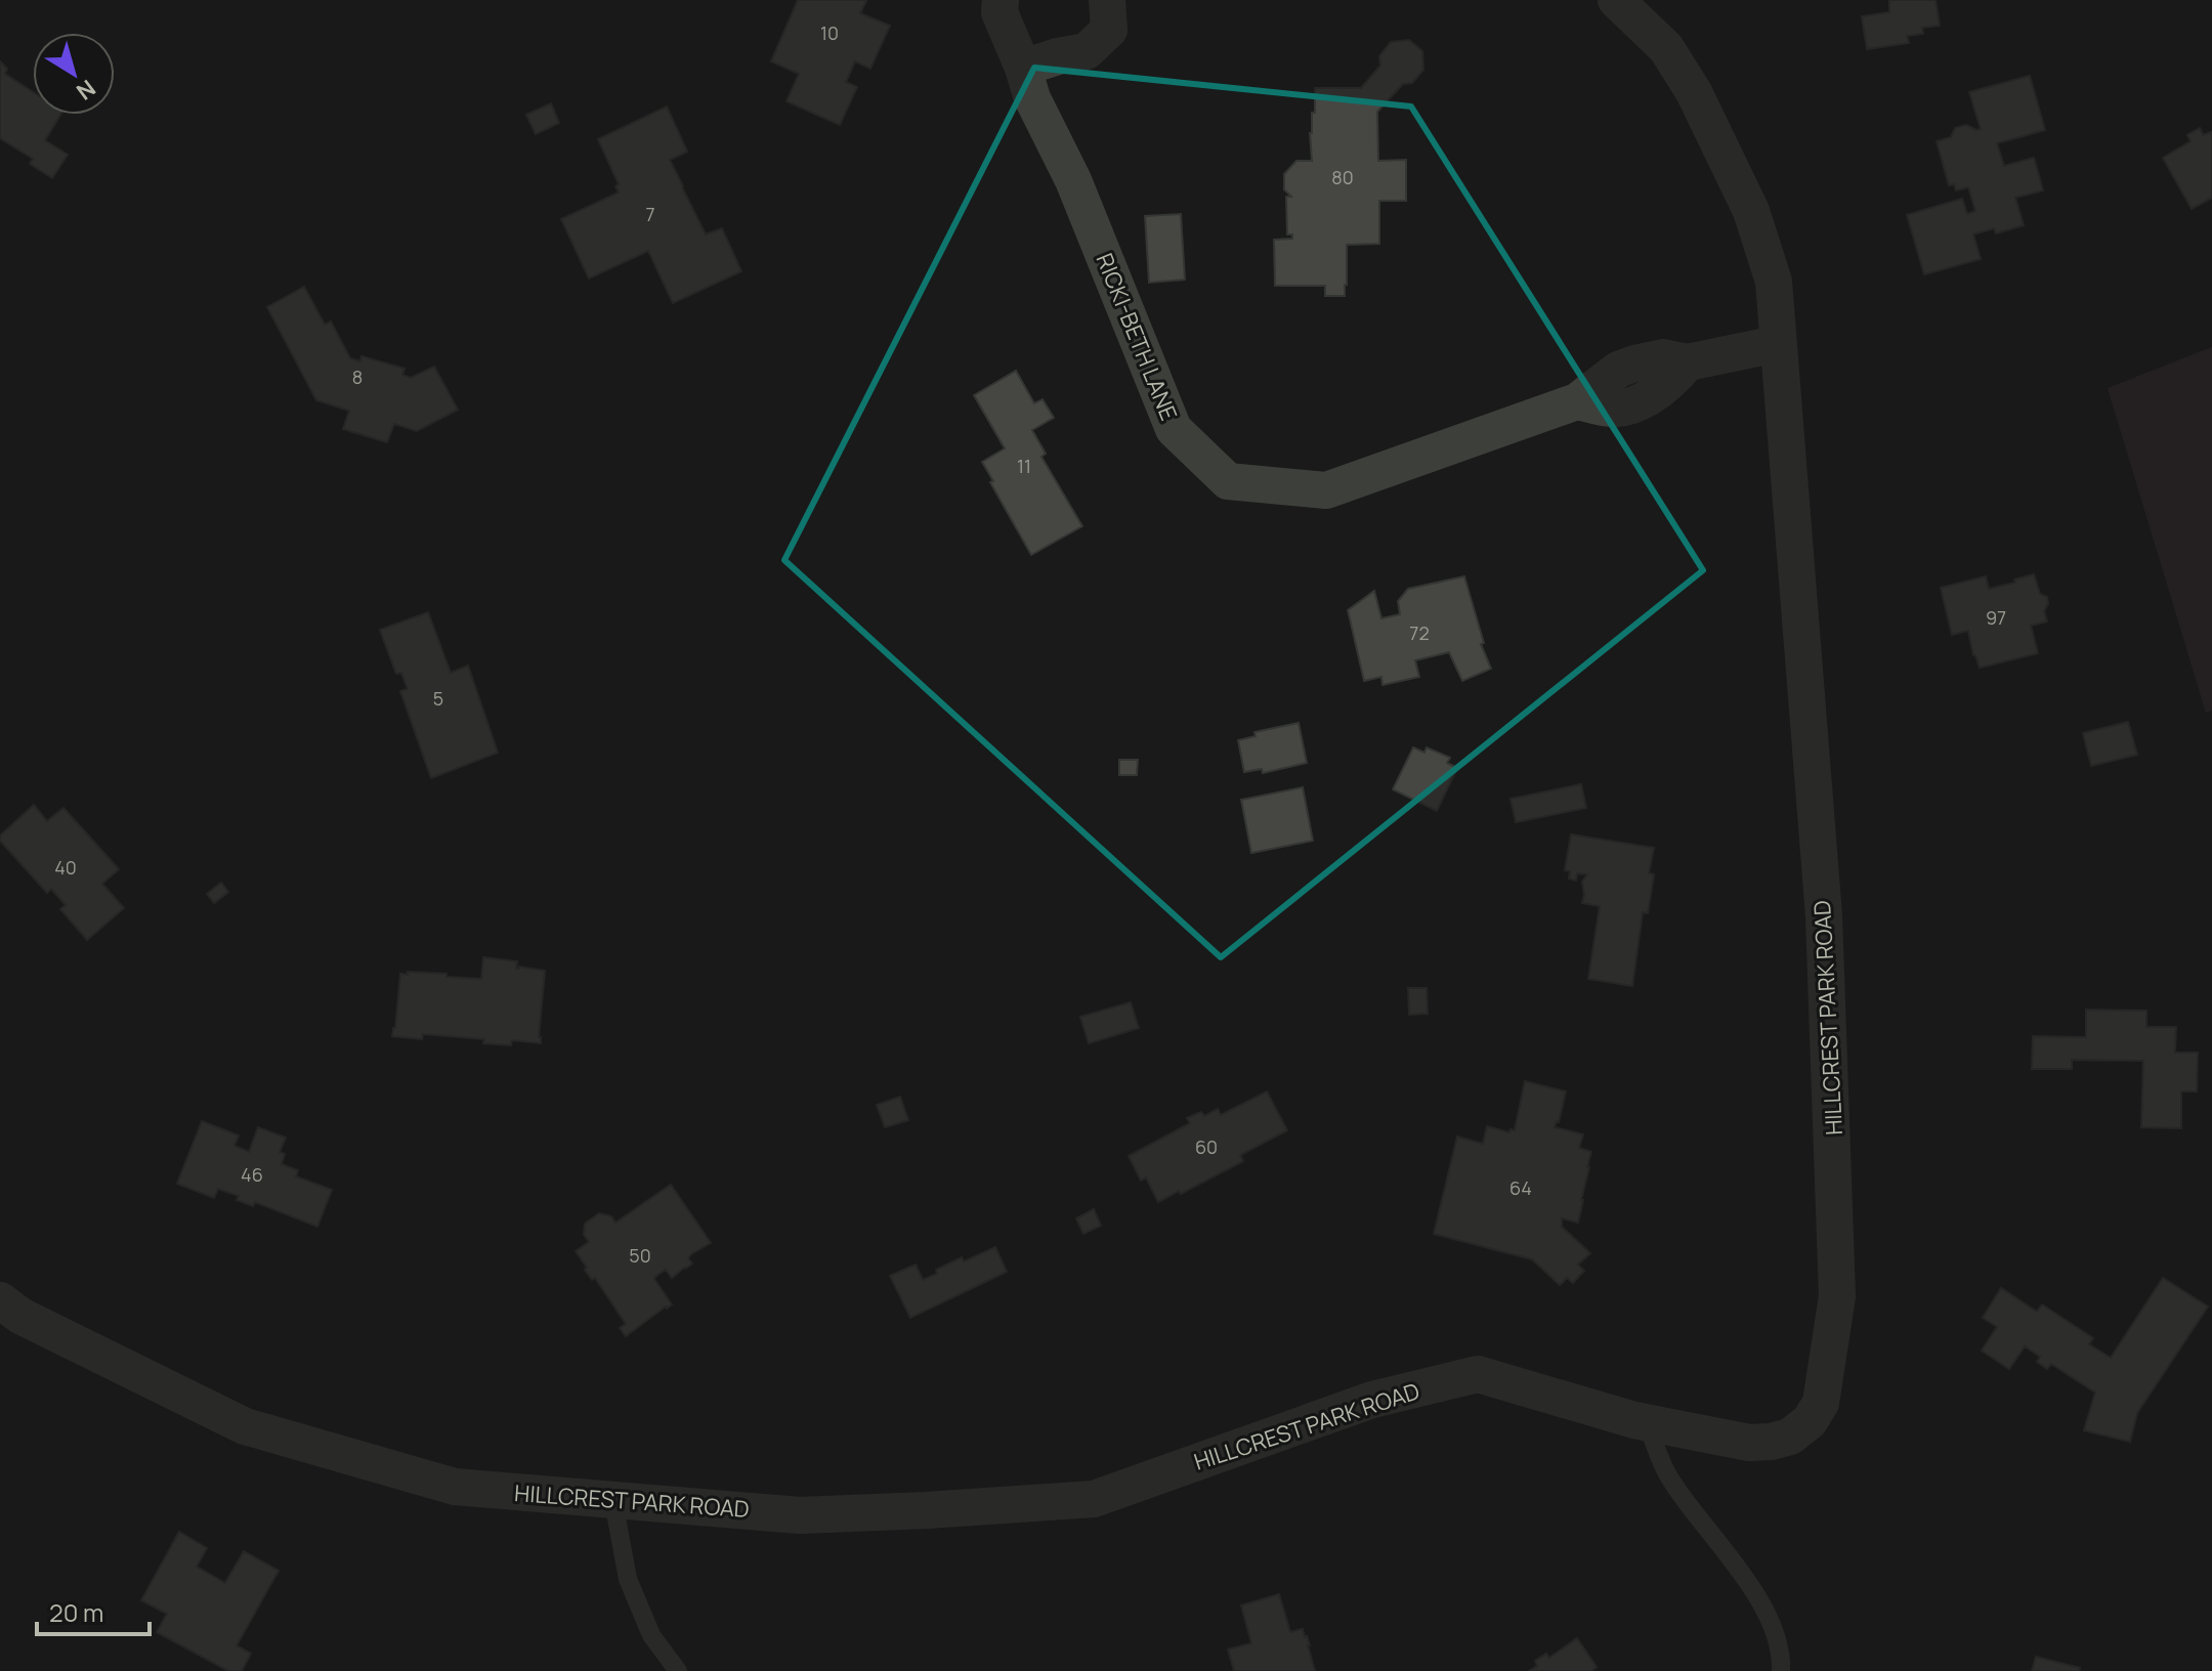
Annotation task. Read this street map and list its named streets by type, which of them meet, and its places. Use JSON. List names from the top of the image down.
{
  "streets": {
    "street": ["RICKI-BETH LANE", "HILLCREST PARK ROAD"]
  },
  "crossings": [
    ["RICKI-BETH LANE", "HILLCREST PARK ROAD"]
  ],
  "house_numbers": [
    "10",
    "80",
    "7",
    "8",
    "11",
    "97",
    "72",
    "5",
    "40",
    "60",
    "46",
    "64",
    "50"
  ],
  "scale_bar": "20 m",
  "north": "bottom right"
}
